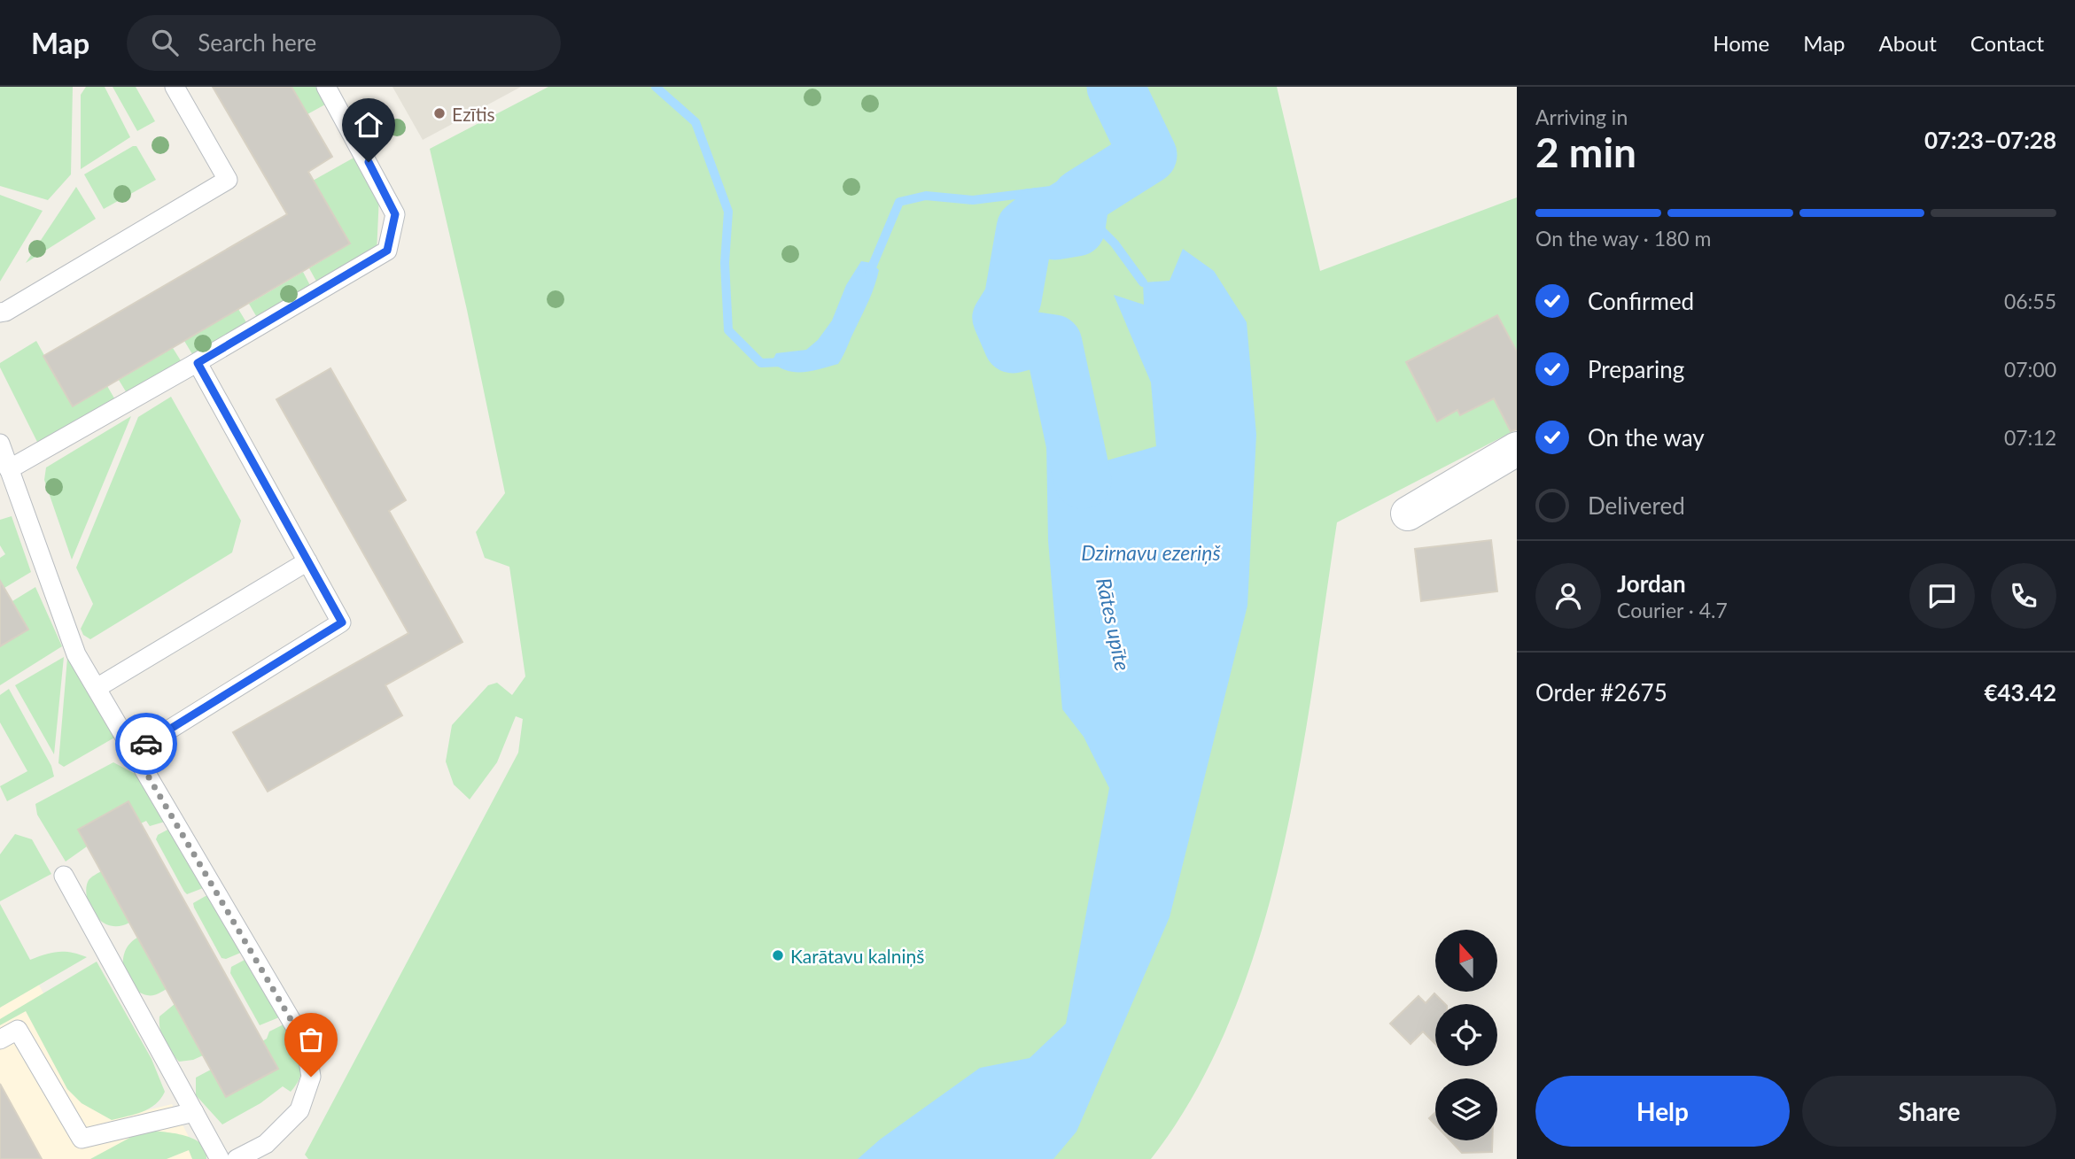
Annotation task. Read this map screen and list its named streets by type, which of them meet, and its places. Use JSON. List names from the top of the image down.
{
  "water": ["Dzirnavu ezeriņš", "Rātes upīte"],
  "places": ["Ezītis", "Karātavu kalniņš"],
  "north": "top",
  "page": {
    "header": "Map",
    "search": "Search here",
    "nav": [
      "Home",
      "Map",
      "About",
      "Contact"
    ],
    "heading": ["2 min", "Arriving in", "07:23–07:28"],
    "panel": [
      "Jordan",
      "Courier · 4.7",
      "Order #2675",
      "€43.42"
    ],
    "bar": "On the way · 180 m",
    "list": [
      ["Confirmed", "06:55"],
      ["Preparing", "07:00"],
      ["On the way", "07:12"],
      "Delivered"
    ],
    "buttons": ["Help", "Share"]
  }
}
